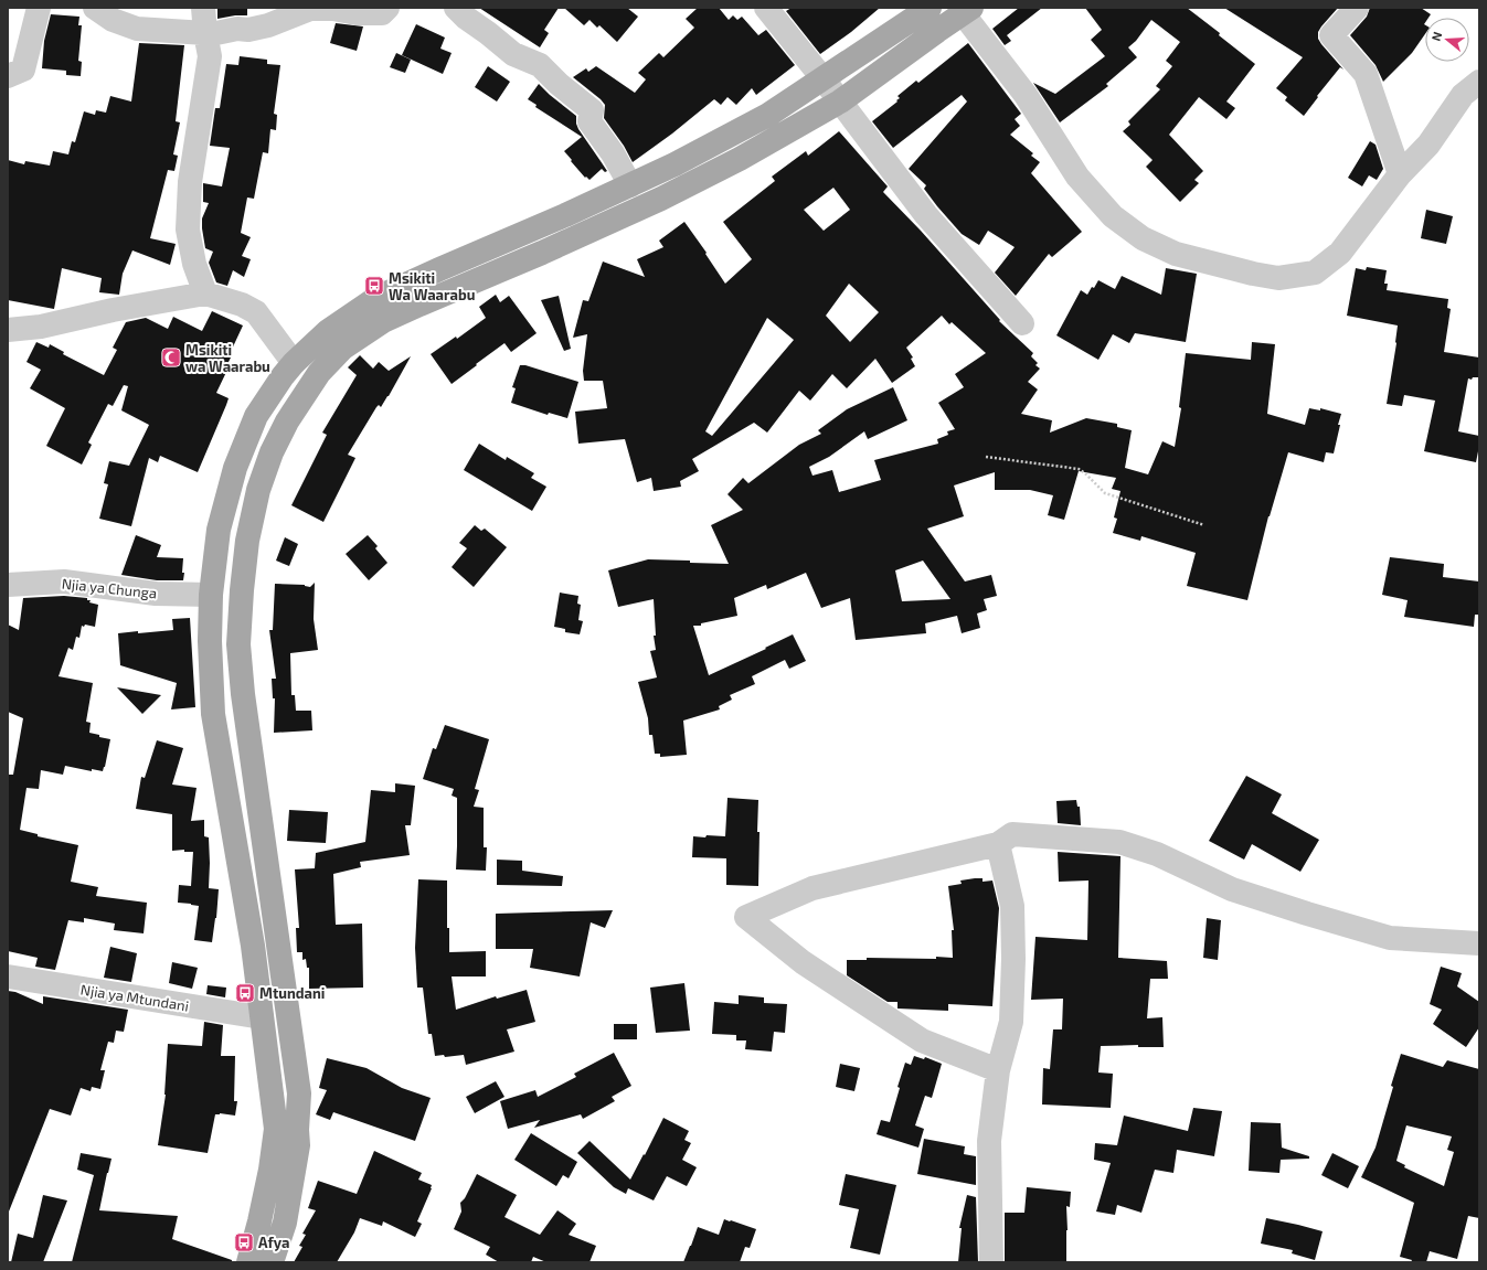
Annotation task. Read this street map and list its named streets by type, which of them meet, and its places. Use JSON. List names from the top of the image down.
{
  "streets": {
    "street": ["Njia ya Chunga", "Njia ya Mtundani"]
  },
  "places": {
    "bus stop": ["Msikiti Wa Waarabu", "Mtundani", "Afya"],
    "mosque": ["Msikiti wa Waarabu"]
  },
  "north": "left"
}
